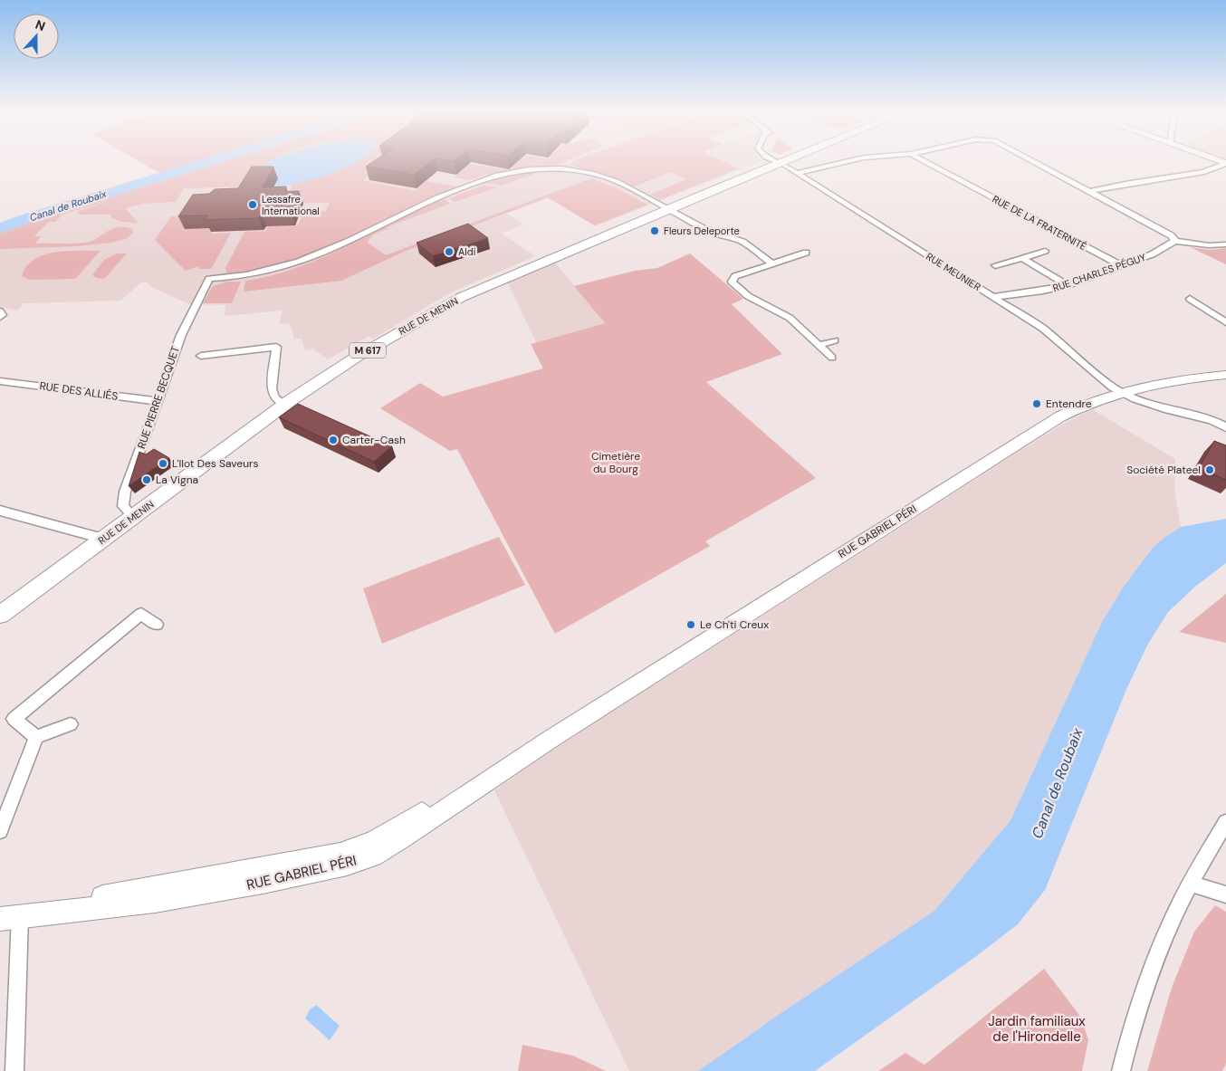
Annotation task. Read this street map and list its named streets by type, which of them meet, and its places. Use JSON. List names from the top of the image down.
{
  "streets": {
    "main road": ["RUE DE MENIN", "M 617", "RUE GABRIEL PÉRI"],
    "street": [
      "RUE DE LA FRATERNITÉ",
      "RUE MEUNIER",
      "RUE CHARLES PÉGUY",
      "RUE DES ALLIÉS",
      "RUE PIERRE BECQUET"
    ]
  },
  "crossings": [
    ["RUE DE LA FRATERNITÉ", "RUE CHARLES PÉGUY"],
    ["RUE MEUNIER", "RUE CHARLES PÉGUY"],
    ["RUE MEUNIER", "RUE DE MENIN"],
    ["RUE MEUNIER", "RUE GABRIEL PÉRI"],
    ["RUE DE MENIN", "RUE PIERRE BECQUET"],
    ["RUE DES ALLIÉS", "RUE PIERRE BECQUET"]
  ],
  "water": ["Canal de Roubaix"],
  "parks": ["Cimetière du Bourg", "Jardin familiaux de l'Hirondelle"],
  "places": [
    "Lessafre International",
    "Fleurs Deleporte",
    "Aldi",
    "Entendre",
    "Carter-Cash",
    "L'Ilot Des Saveurs",
    "Société Plateel",
    "La Vigna",
    "Le Ch'ti Creux"
  ],
  "north": "top"
}
